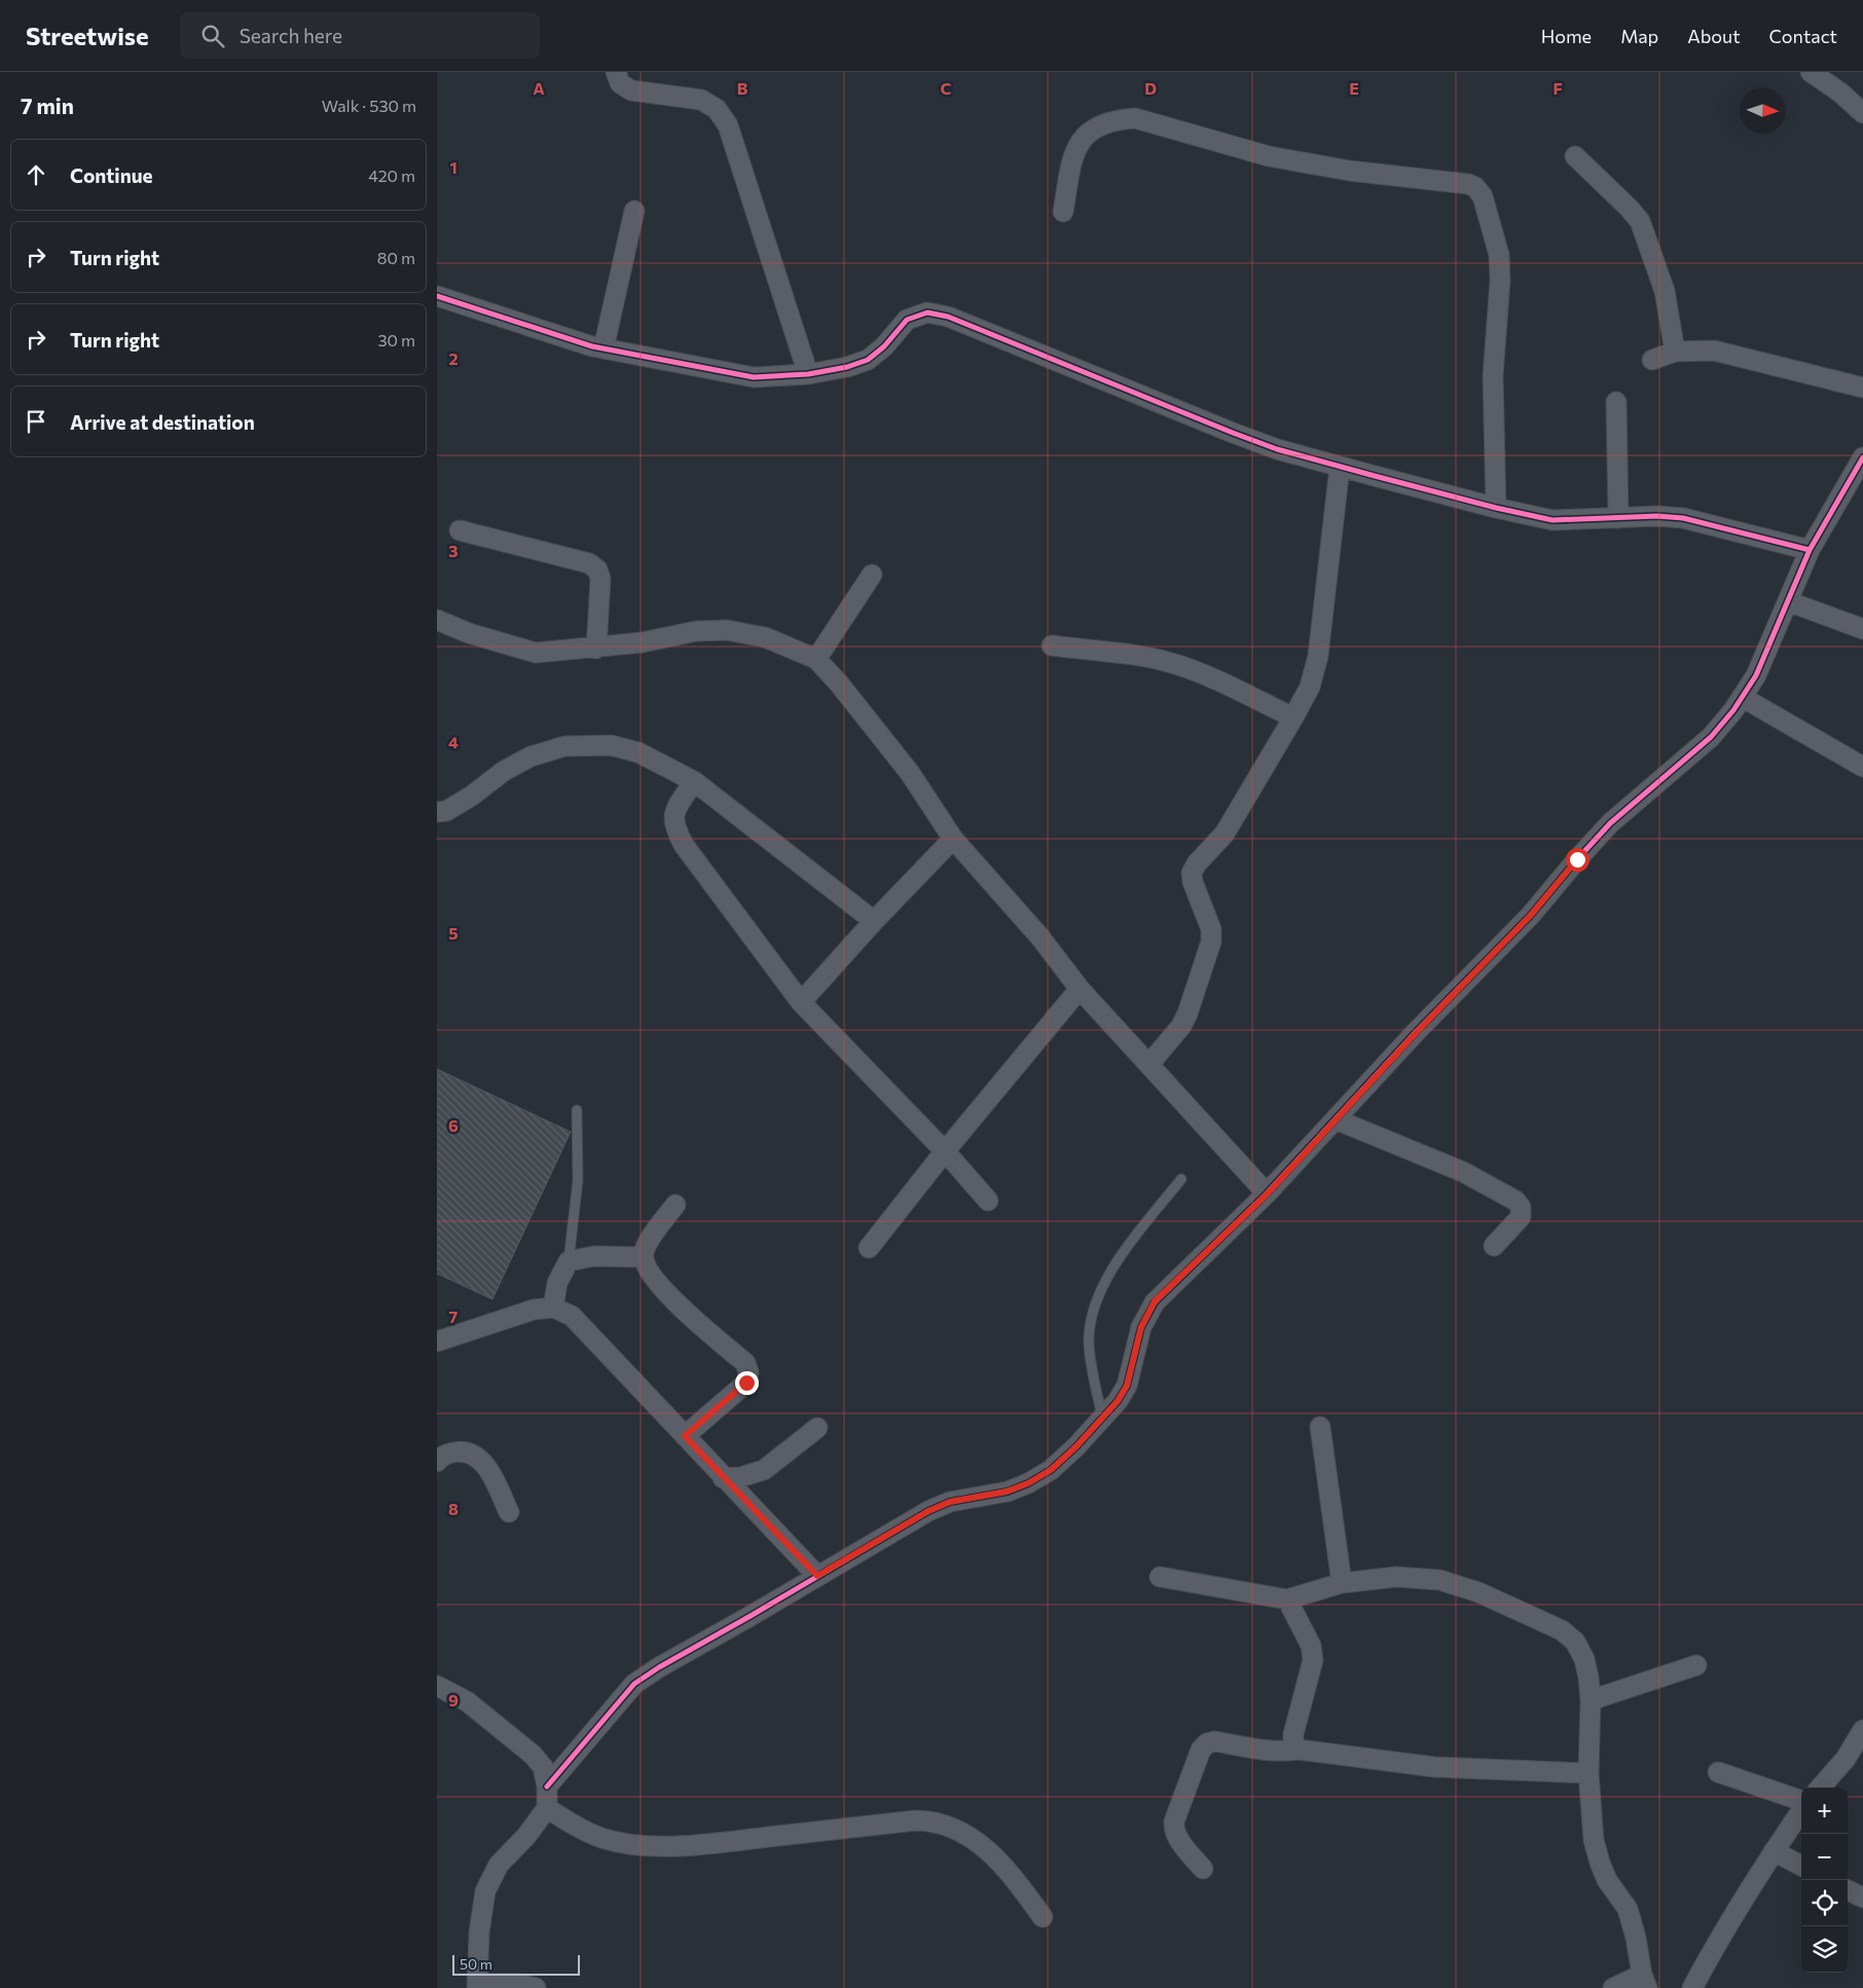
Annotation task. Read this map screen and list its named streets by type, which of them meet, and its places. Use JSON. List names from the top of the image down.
{
  "scale_bar": "50 m",
  "north": "right",
  "page": {
    "header": "Streetwise",
    "search": "Search here",
    "nav": [
      "Home",
      "Map",
      "About",
      "Contact"
    ],
    "heading": ["7 min", "Walk · 530 m"],
    "list": [
      ["Continue", "420 m"],
      ["Turn right", "80 m"],
      ["Turn right", "30 m"],
      "Arrive at destination"
    ],
    "map_buttons": ["+", "−"],
    "scale": "50 m"
  },
  "grid": {
    "columns": [
      "A",
      "B",
      "C",
      "D",
      "E",
      "F"
    ],
    "rows": [
      "1",
      "2",
      "3",
      "4",
      "5",
      "6",
      "7",
      "8",
      "9"
    ]
  }
}
